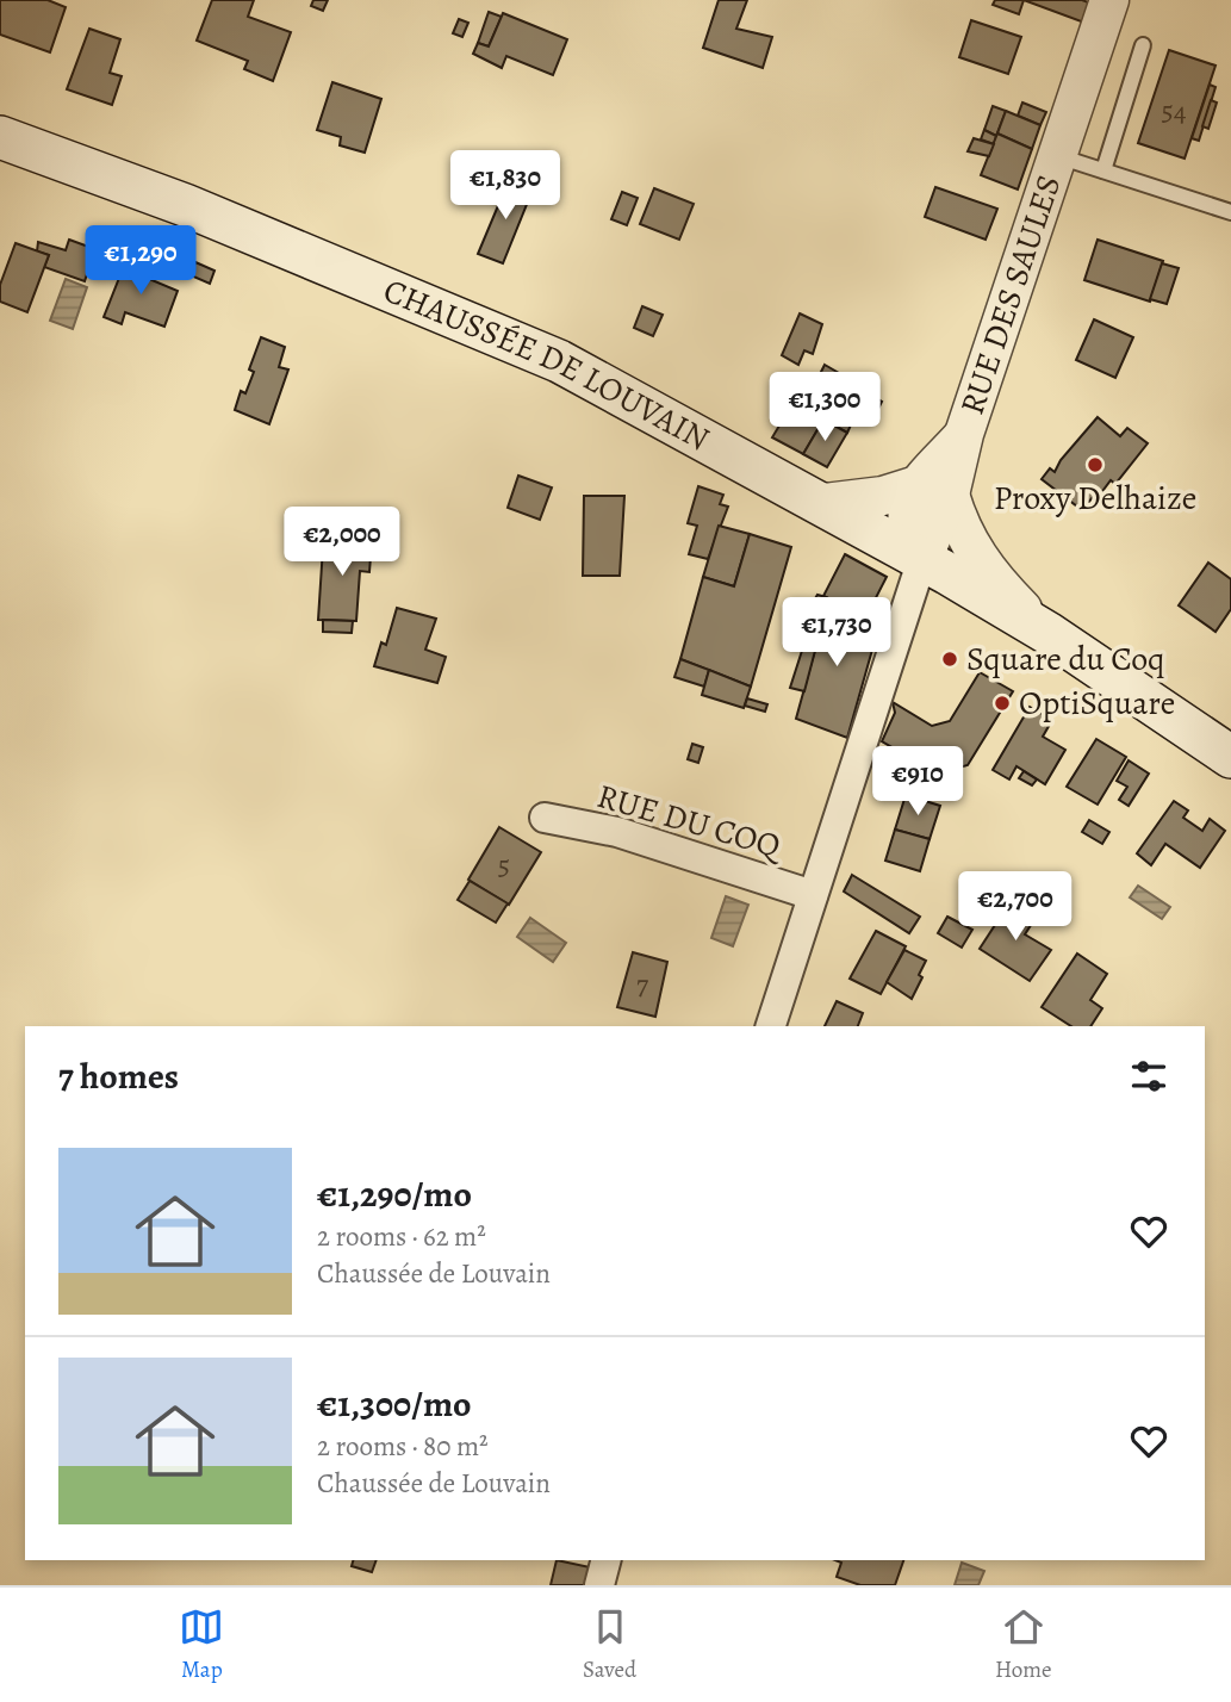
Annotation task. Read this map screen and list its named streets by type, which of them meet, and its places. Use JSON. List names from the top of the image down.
{
  "streets": {
    "main road": ["CHAUSSÉE DE LOUVAIN"],
    "street": ["RUE DES SAULES", "RUE DU COQ"]
  },
  "crossings": [
    ["RUE DES SAULES", "CHAUSSÉE DE LOUVAIN"],
    ["RUE DES SAULES", "RUE DU COQ"],
    ["CHAUSSÉE DE LOUVAIN", "RUE DU COQ"]
  ],
  "places": ["Proxy Delhaize", "Square du Coq", "OptiSquare"],
  "house_numbers": ["54", "5", "7"],
  "page": {
    "price": [
      "€1,830",
      "€1,290",
      "€1,300",
      "€2,000",
      "€1,730",
      "€910",
      "€2,700"
    ],
    "heading": "7 homes",
    "list": [
      {
        "name": "€1,290/mo",
        "note": "2 rooms · 62 m² · Chaussée de Louvain"
      },
      {
        "name": "€1,300/mo",
        "note": "2 rooms · 80 m² · Chaussée de Louvain"
      }
    ],
    "tabs": ["Map", "Saved", "Home"]
  }
}
